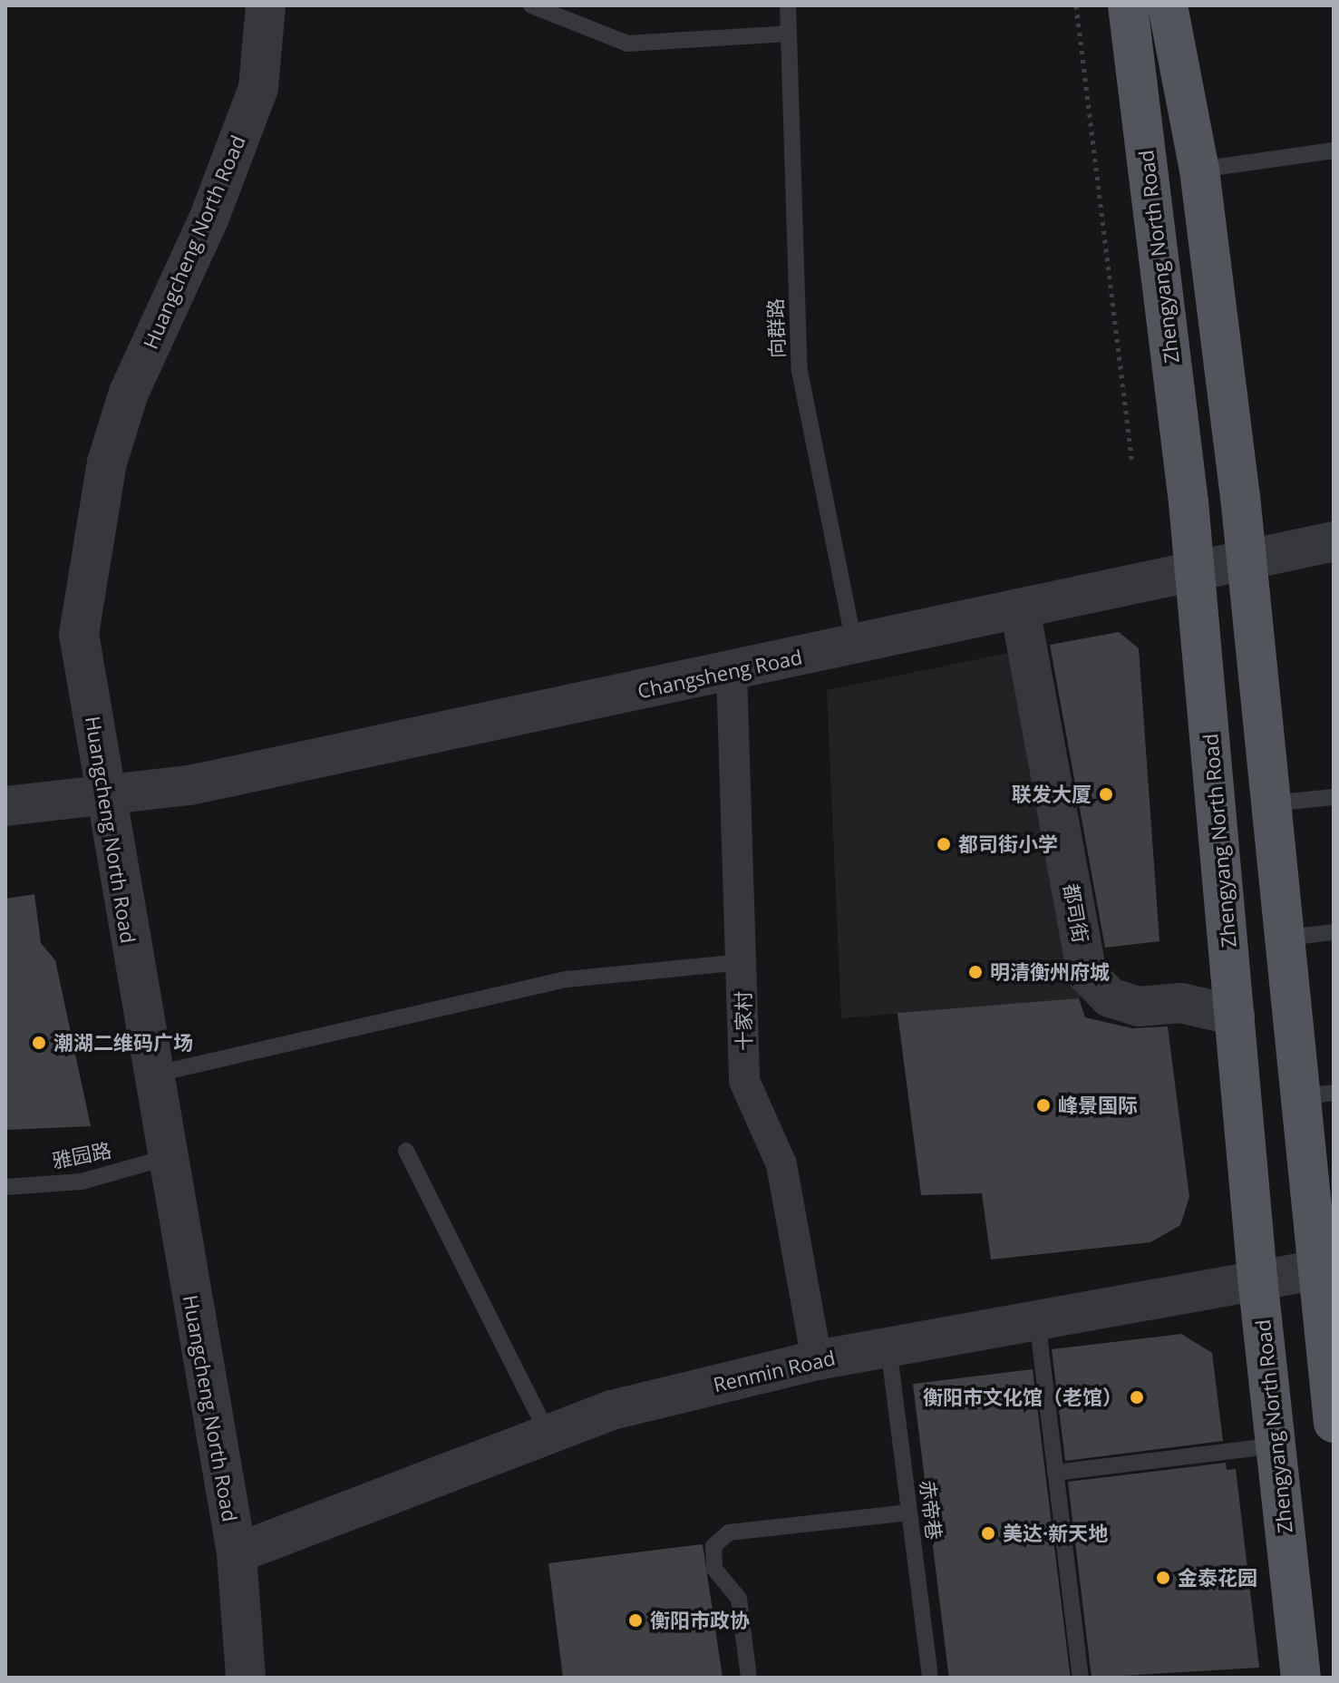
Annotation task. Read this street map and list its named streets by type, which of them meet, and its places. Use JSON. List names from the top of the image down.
{
  "streets": {
    "main road": ["Zhengyang North Road"],
    "street": [
      "Huangcheng North Road",
      "Changsheng Road",
      "都司街",
      "十家村",
      "Renmin Road"
    ],
    "lane": ["向群路", "雅园路", "赤帝巷"]
  },
  "crossings": [
    ["Huangcheng North Road", "Changsheng Road"],
    ["Huangcheng North Road", "雅园路"],
    ["Huangcheng North Road", "Renmin Road"],
    ["Zhengyang North Road", "Changsheng Road"],
    ["Zhengyang North Road", "都司街"],
    ["Zhengyang North Road", "Renmin Road"],
    ["向群路", "Changsheng Road"],
    ["Changsheng Road", "都司街"],
    ["Changsheng Road", "十家村"],
    ["十家村", "Renmin Road"],
    ["Renmin Road", "赤帝巷"]
  ],
  "places": [
    "联发大厦",
    "都司街小学",
    "明清衡州府城",
    "潮湖二维码广场",
    "峰景国际",
    "衡阳市文化馆（老馆）",
    "美达·新天地",
    "金泰花园",
    "衡阳市政协"
  ]
}
